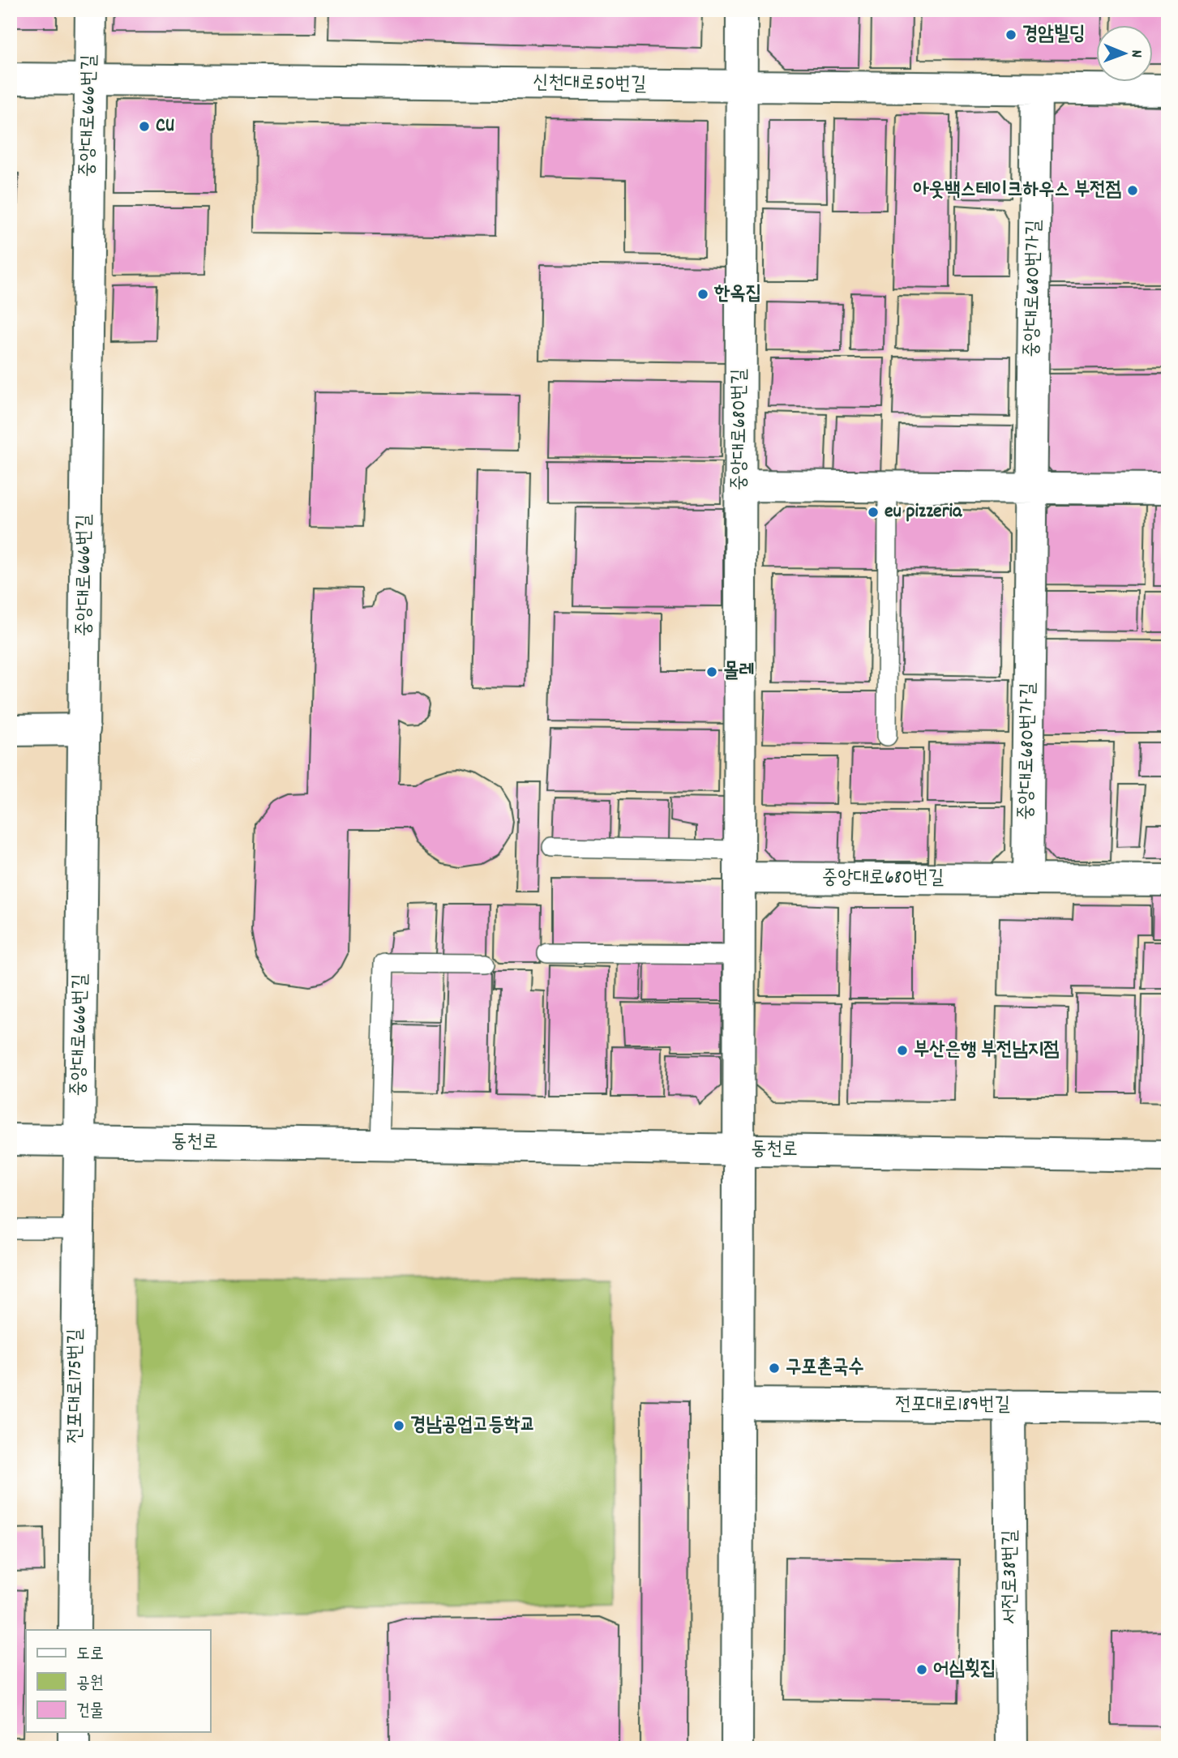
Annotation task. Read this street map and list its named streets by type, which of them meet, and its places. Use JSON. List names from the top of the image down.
{
  "streets": {
    "street": [
      "신천대로50번길",
      "중앙대로666번길",
      "중앙대로680번가길",
      "중앙대로680번길",
      "동천로",
      "전포대로175번길",
      "전포대로189번길",
      "서전로38번길"
    ]
  },
  "crossings": [
    ["신천대로50번길", "중앙대로666번길"],
    ["신천대로50번길", "중앙대로680번가길"],
    ["신천대로50번길", "중앙대로680번길"],
    ["중앙대로666번길", "동천로"],
    ["중앙대로666번길", "전포대로175번길"],
    ["중앙대로680번가길", "중앙대로680번길"],
    ["중앙대로680번길", "동천로"],
    ["동천로", "전포대로175번길"],
    ["전포대로189번길", "서전로38번길"]
  ],
  "places": [
    "경암빌딩",
    "CU",
    "아웃백스테이크하우스 부전점",
    "한옥집",
    "eu pizzeria",
    "몰레",
    "부산은행 부전남지점",
    "구포촌국수",
    "경남공업고등학교",
    "어심횟집"
  ],
  "legend": ["도로", "공원", "건물"],
  "north": "right"
}
